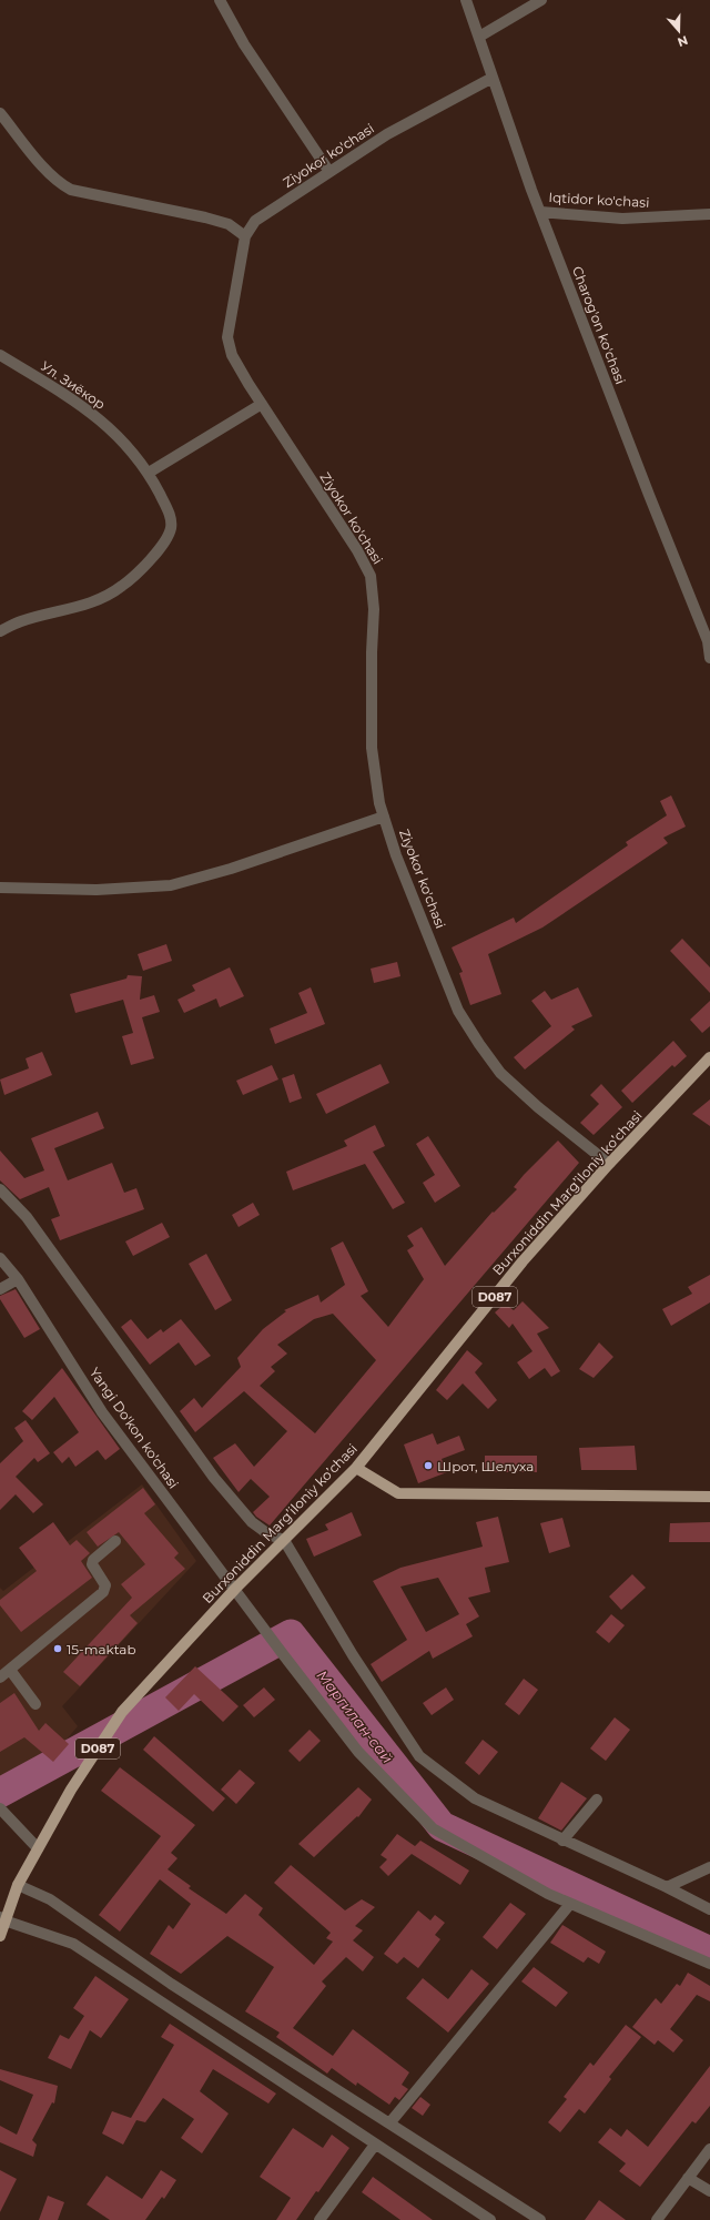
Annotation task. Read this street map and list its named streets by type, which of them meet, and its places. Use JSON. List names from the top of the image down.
{
  "streets": {
    "main road": ["Burxoniddin Marg’iloniy ko’chasi", "D087"],
    "street": [
      "Ziyokor ko'chasi",
      "Iqtidor ko'chasi",
      "Charog'on ko'chasi",
      "Ул. Зиёкор",
      "Yangi Do'kon ko'chasi"
    ]
  },
  "crossings": [
    ["Ziyokor ko'chasi", "Charog'on ko'chasi"],
    ["Ziyokor ko'chasi", "Burxoniddin Marg’iloniy ko’chasi"],
    ["Iqtidor ko'chasi", "Charog'on ko'chasi"],
    ["Burxoniddin Marg’iloniy ko’chasi", "Yangi Do'kon ko'chasi"]
  ],
  "water": ["Маргилан-сай"],
  "places": ["Шрот, Шелуха", "15-maktab"],
  "north": "bottom"
}
